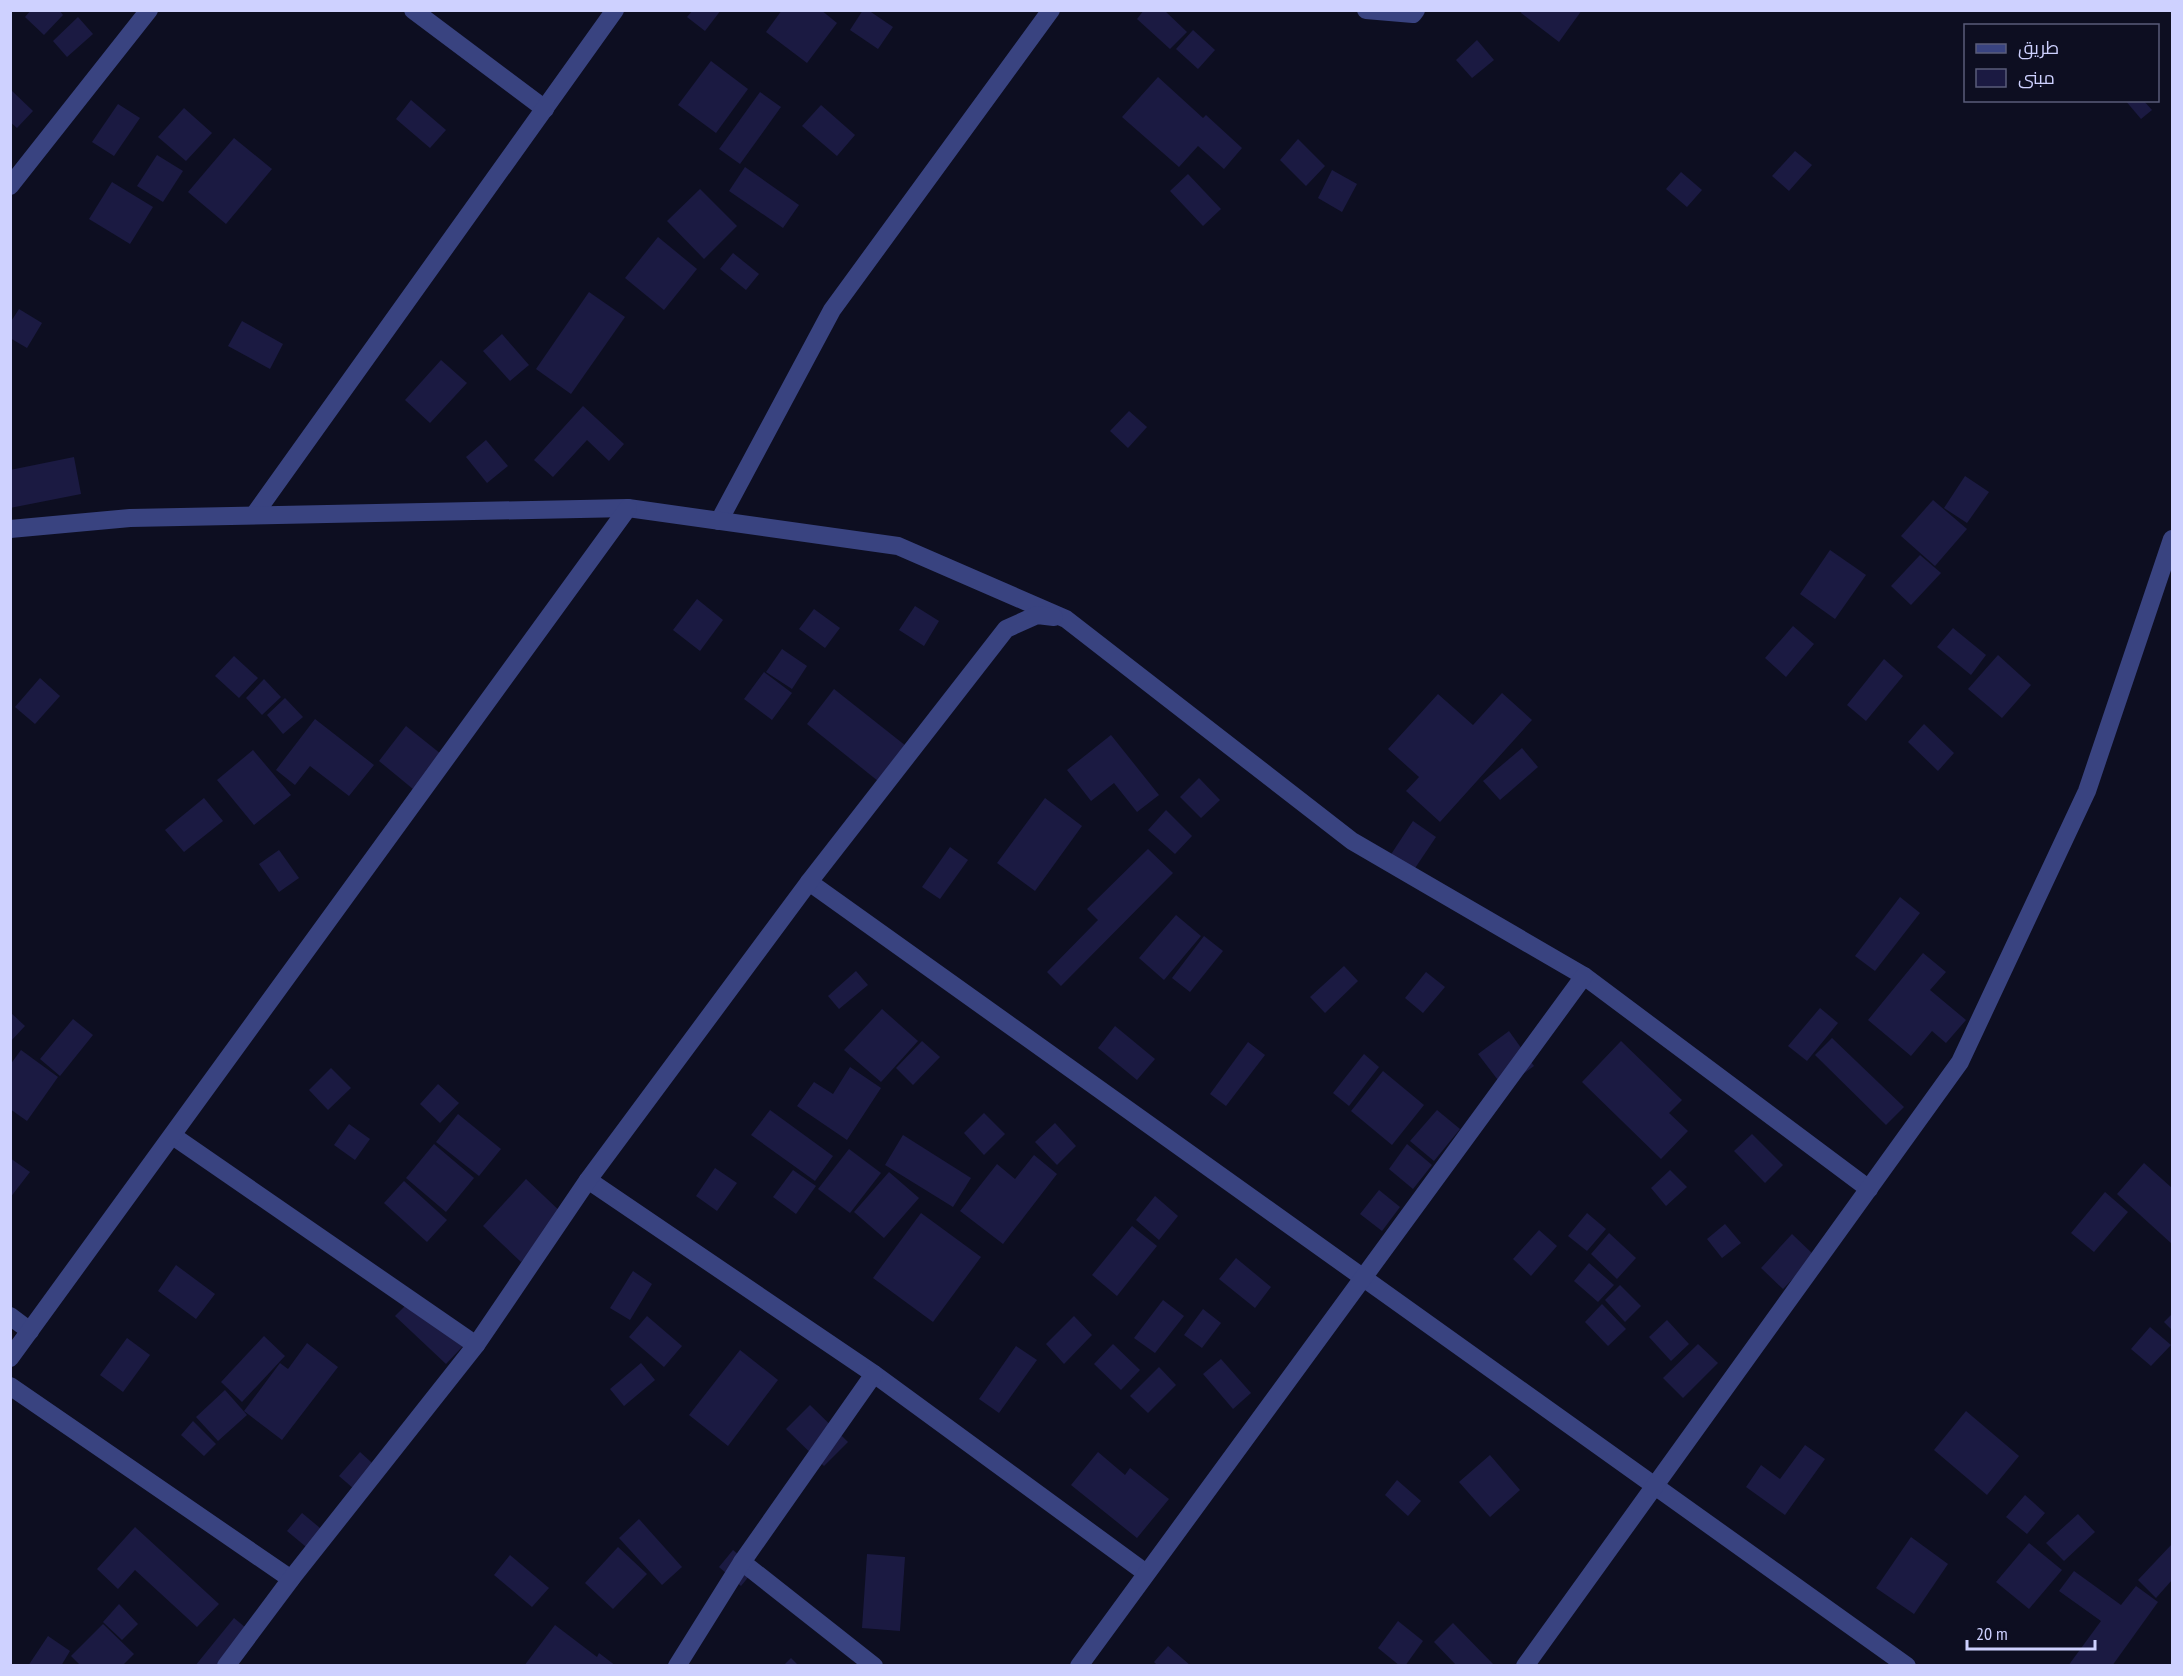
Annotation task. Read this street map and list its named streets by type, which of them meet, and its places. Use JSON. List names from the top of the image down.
{
  "legend": ["طريق", "مبنى"],
  "scale_bar": "20 m"
}
